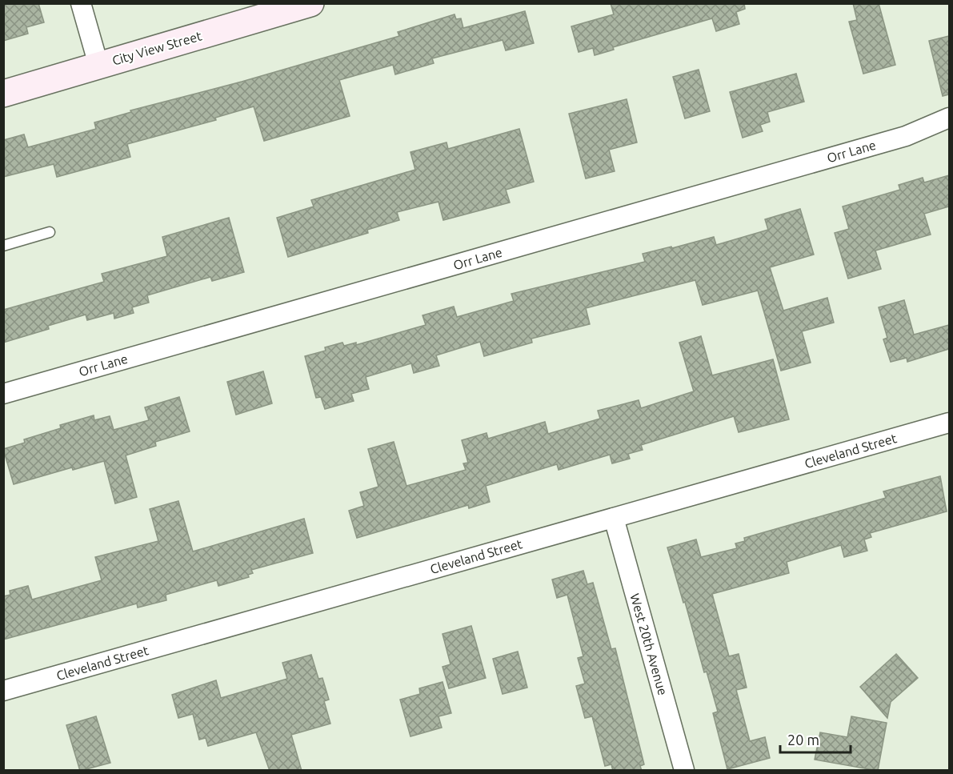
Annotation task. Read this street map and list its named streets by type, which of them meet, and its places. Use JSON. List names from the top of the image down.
{
  "streets": {
    "street": [
      "City View Street",
      "Orr Lane",
      "Cleveland Street",
      "West 20th Avenue"
    ]
  },
  "crossings": [
    ["Cleveland Street", "West 20th Avenue"]
  ],
  "scale_bar": "20 m"
}
